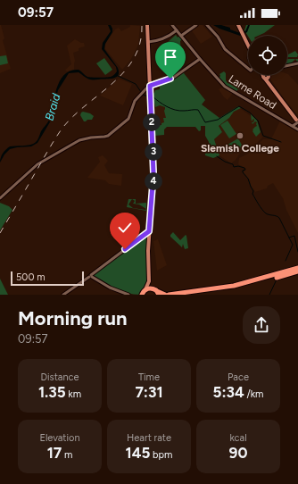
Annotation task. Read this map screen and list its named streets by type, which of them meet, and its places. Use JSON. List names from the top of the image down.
{
  "streets": {
    "street": ["Larne Road"]
  },
  "water": ["Braid"],
  "places": ["Slemish College"],
  "scale_bar": "500 m",
  "page": {
    "status": "09:57",
    "pins": ["2", "3", "4"],
    "scale": "500 m",
    "heading": ["Morning run", "09:57"],
    "stats": [
      ["Distance", "1.35 km"],
      ["Time", "7:31"],
      ["Pace", "5:34 /km"],
      ["Elevation", "17 m"],
      ["Heart rate", "145 bpm"],
      ["kcal", "90"]
    ]
  }
}
